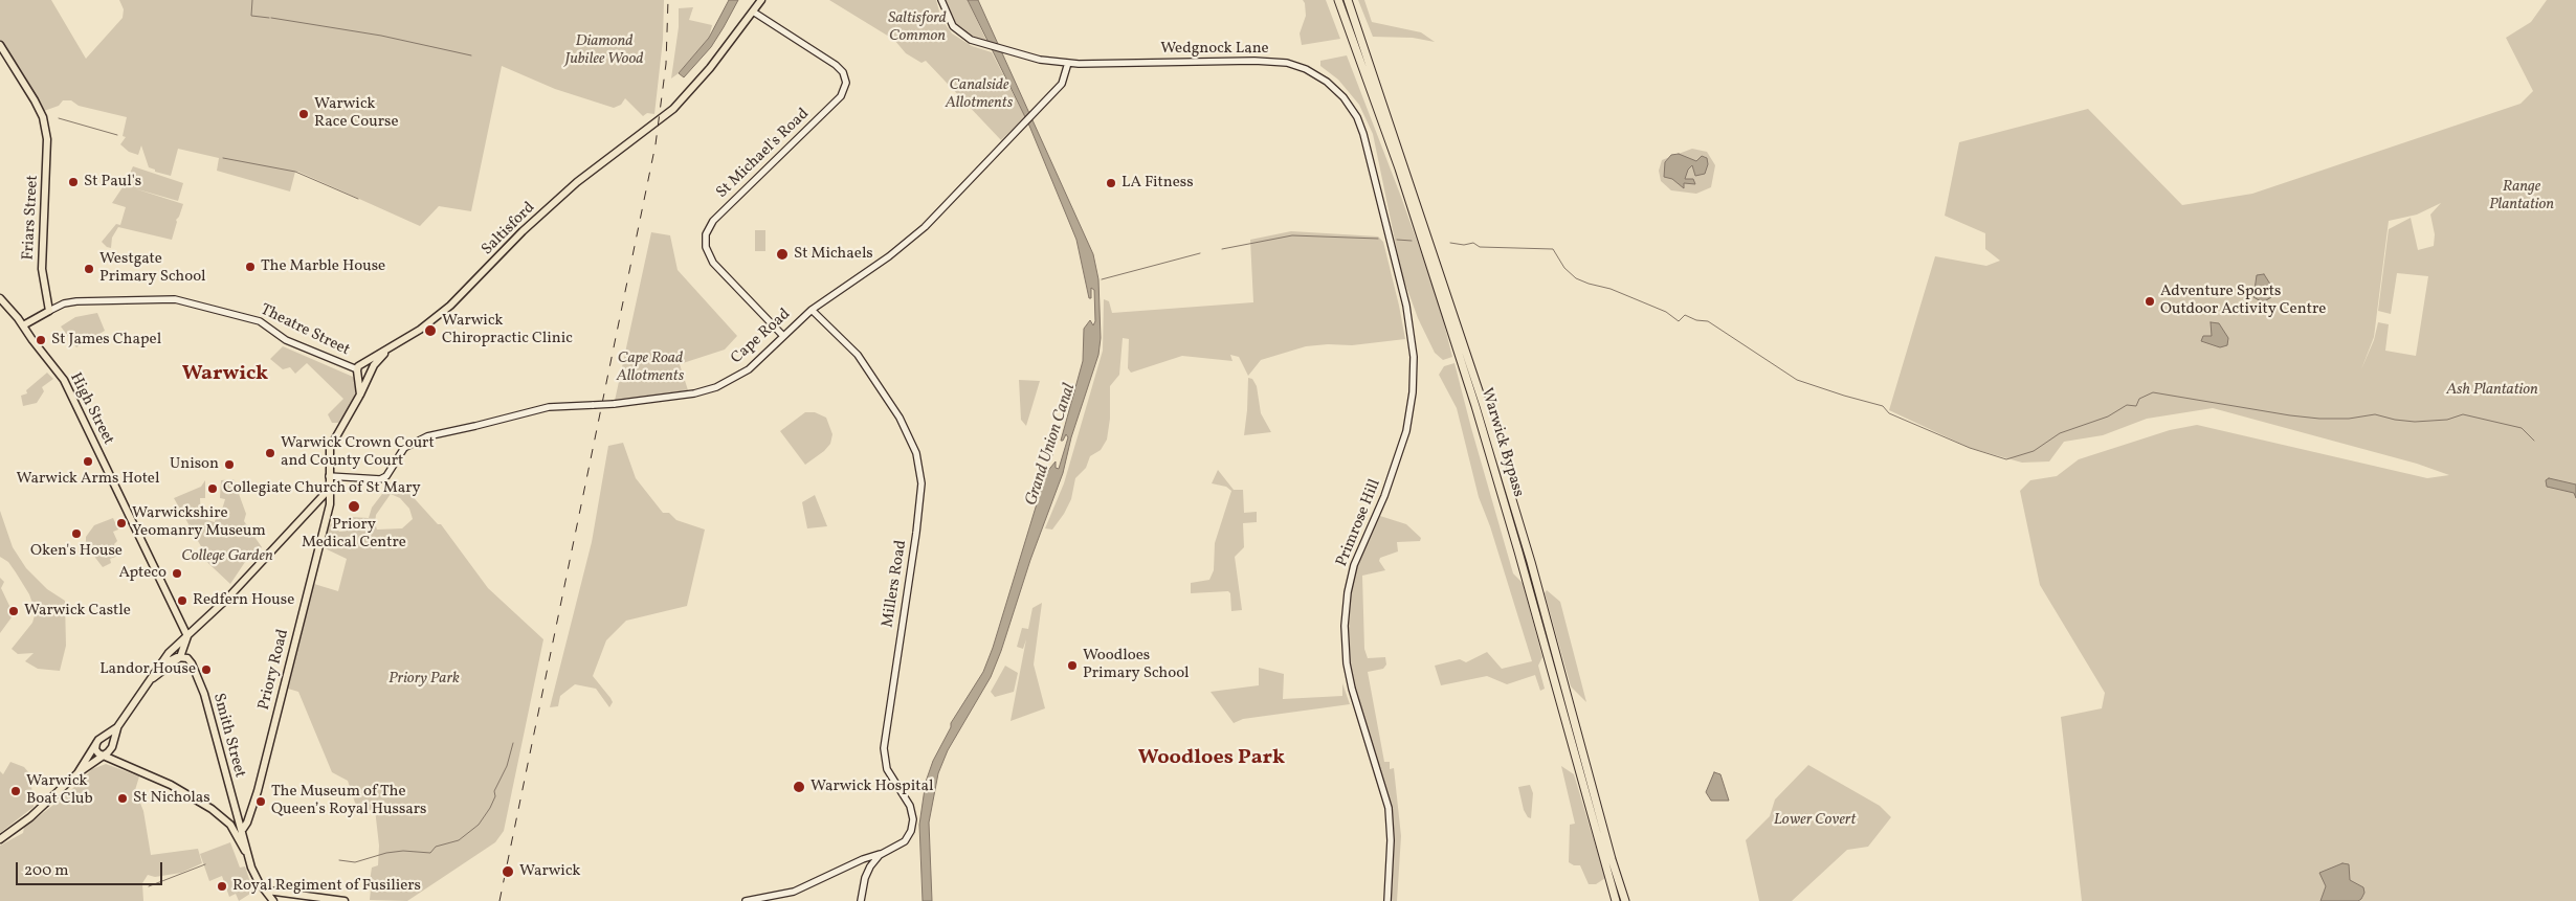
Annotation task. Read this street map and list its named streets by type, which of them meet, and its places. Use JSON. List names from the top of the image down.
{
  "streets": {
    "highway": ["Warwick Bypass"],
    "main road": [
      "Friars Street",
      "Saltisford",
      "High Street",
      "Priory Road",
      "Smith Street"
    ],
    "street": [
      "Wedgnock Lane",
      "St Michael's Road",
      "Theatre Street",
      "Cape Road",
      "Primrose Hill",
      "Millers Road"
    ]
  },
  "crossings": [
    ["Wedgnock Lane", "Cape Road"],
    ["Wedgnock Lane", "Primrose Hill"],
    ["St Michael's Road", "Saltisford"],
    ["St Michael's Road", "Cape Road"],
    ["Friars Street", "Theatre Street"],
    ["Saltisford", "Priory Road"],
    ["Cape Road", "Millers Road"],
    ["Cape Road", "Priory Road"],
    ["Priory Road", "Smith Street"]
  ],
  "districts": ["Warwick", "Woodloes Park"],
  "water": ["Grand Union Canal"],
  "parks": [
    "Saltisford Common",
    "Diamond Jubilee Wood",
    "Canalside Allotments",
    "Range Plantation",
    "Cape Road Allotments",
    "Ash Plantation",
    "College Garden",
    "Priory Park",
    "Lower Covert"
  ],
  "places": [
    "Warwick Race Course",
    "St Paul's",
    "LA Fitness",
    "St Michaels",
    "The Marble House",
    "Westgate Primary School",
    "Adventure Sports Outdoor Activity Centre",
    "Warwick Chiropractic Clinic",
    "St James Chapel",
    "Warwick Crown Court and County Court",
    "Warwick Arms Hotel",
    "Unison",
    "Collegiate Church of St Mary",
    "Priory Medical Centre",
    "Warwickshire Yeomanry Museum",
    "Oken's House",
    "Apteco",
    "Redfern House",
    "Warwick Castle",
    "Woodloes Primary School",
    "Landor House",
    "Warwick Hospital",
    "Warwick Boat Club",
    "St Nicholas",
    "The Museum of The Queen’s Royal Hussars",
    "Warwick",
    "Royal Regiment of Fusiliers"
  ],
  "scale_bar": "200 m"
}
